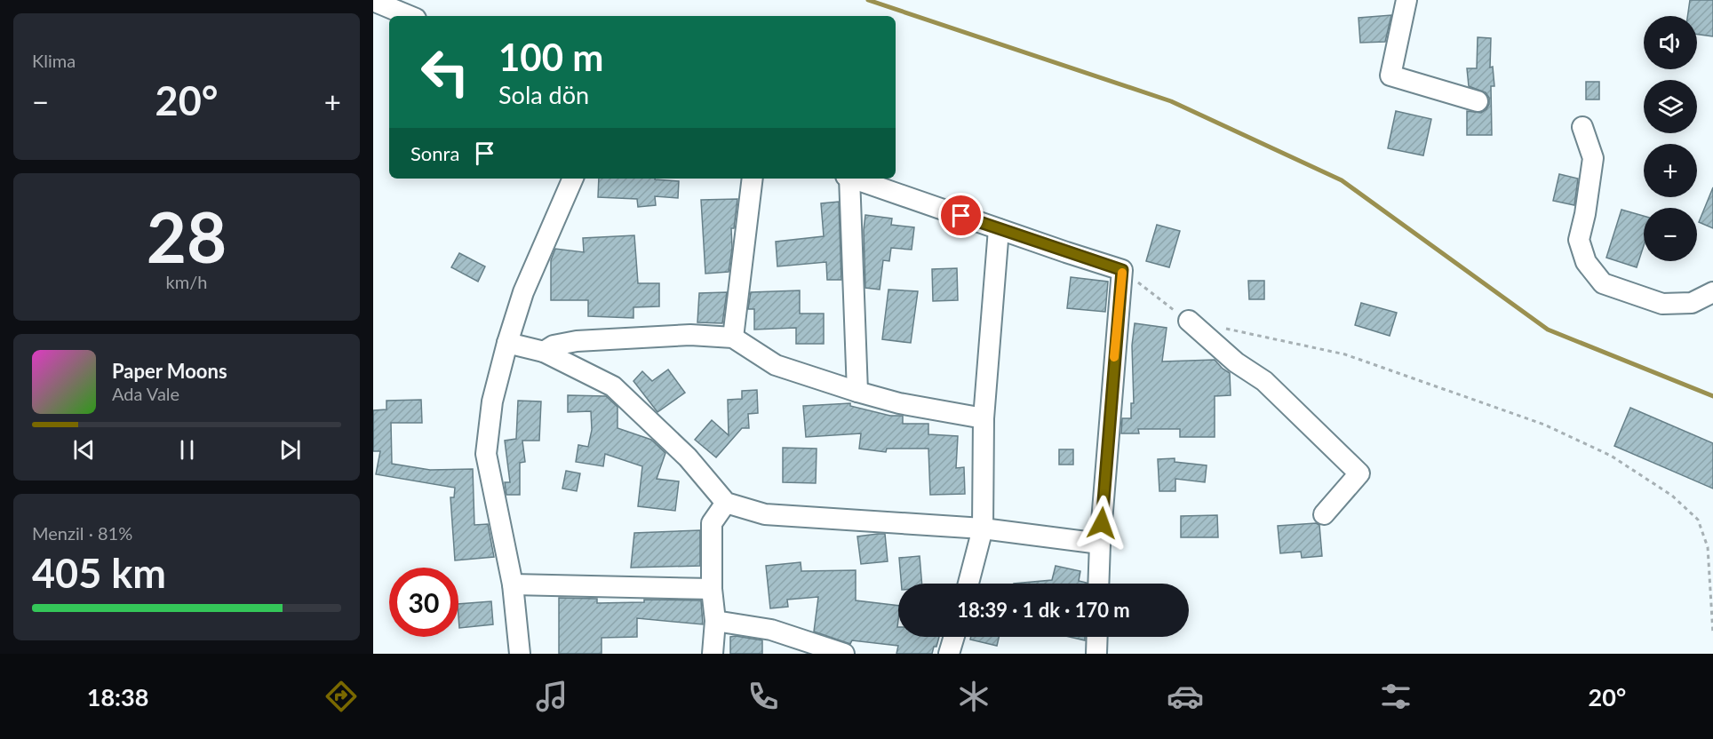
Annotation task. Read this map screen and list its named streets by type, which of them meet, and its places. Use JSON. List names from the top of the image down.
{
  "page": {
    "tile": [
      "Klima",
      ["28", "km/h"],
      ["Menzil · 81%", "405 km"]
    ],
    "map_buttons": ["+", "−"],
    "turn": ["100 m", "Sola dön"],
    "heat": ["−", "20°", "+"],
    "then": "Sonra",
    "song": ["Paper Moons", "Ada Vale"],
    "limit": "30",
    "trip": "18:39 · 1 dk · 170 m",
    "tabs": ["18:38", "20°"]
  }
}
